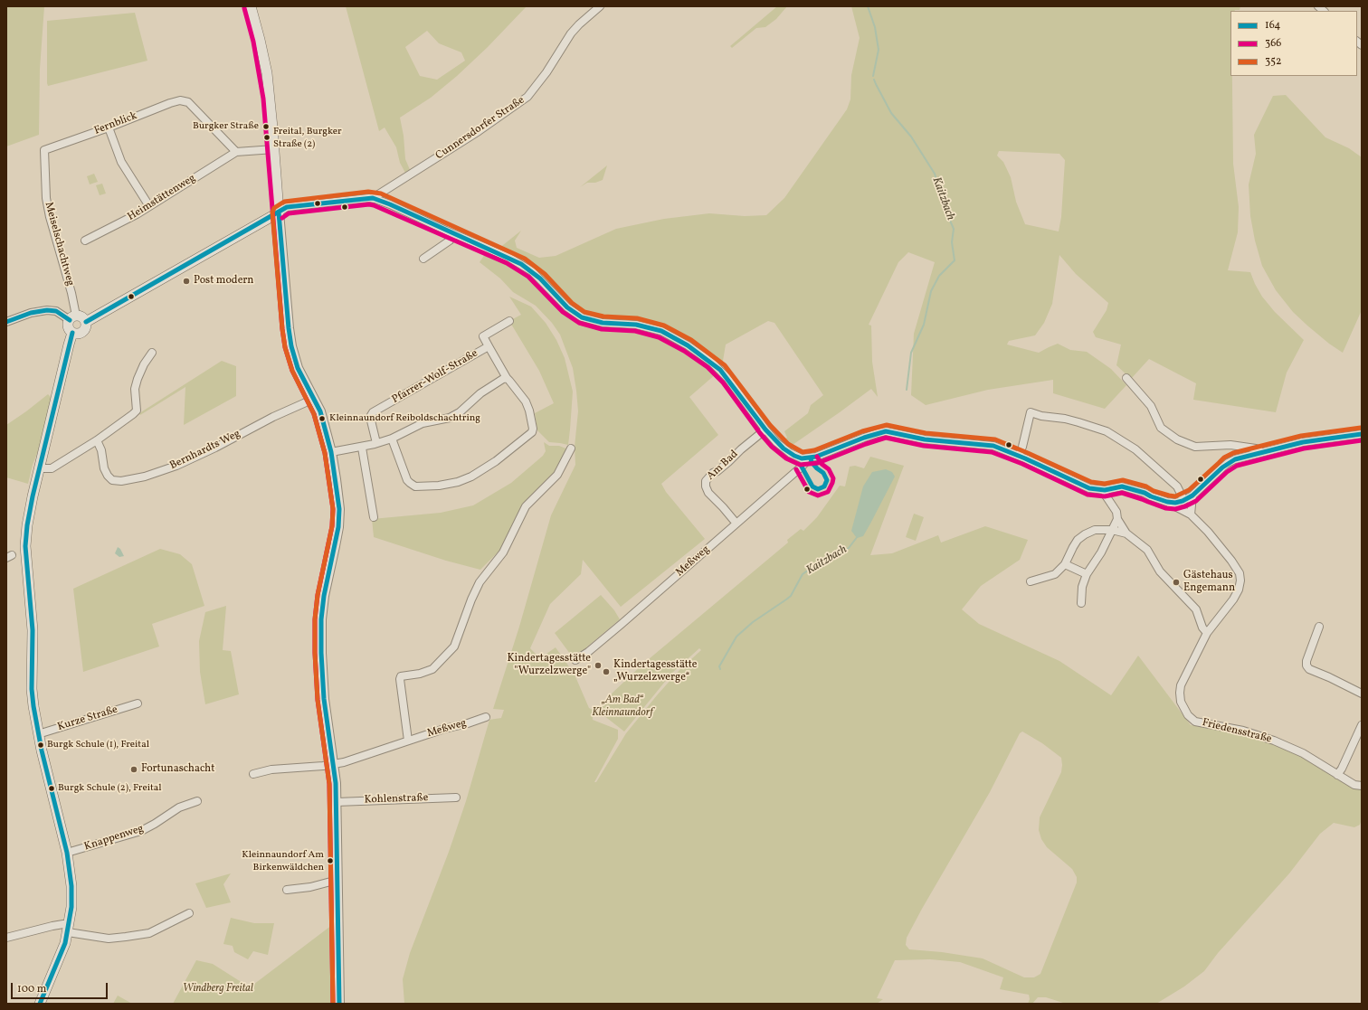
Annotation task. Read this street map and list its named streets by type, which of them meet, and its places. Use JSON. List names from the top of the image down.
{
  "streets": {
    "street": [
      "Fernblick",
      "Cunnersdorfer Straße",
      "Heimstättenweg",
      "Meiselschachtweg",
      "Pfarrer-Wolf-Straße",
      "Bernhardts Weg",
      "Am Bad",
      "Meßweg",
      "Kurze Straße",
      "Friedensstraße",
      "Kohlenstraße",
      "Knappenweg"
    ]
  },
  "crossings": [
    ["Fernblick", "Heimstättenweg"],
    ["Fernblick", "Meiselschachtweg"],
    ["Am Bad", "Meßweg"]
  ],
  "water": ["Kaitzbach"],
  "parks": ["„Am Bad“ Kleinnaundorf", "Windberg Freital"],
  "places": [
    "Burgker Straße",
    "Freital, Burgker Straße (2)",
    "Post modern",
    "Kleinnaundorf Reiboldschachtring",
    "Gästehaus Engemann",
    "Kindertagesstätte \"Wurzelzwerge\"",
    "Kindertagesstätte „Wurzelzwerge“",
    "Burgk Schule (1), Freital",
    "Fortunaschacht",
    "Burgk Schule (2), Freital",
    "Kleinnaundorf Am Birkenwäldchen"
  ],
  "lines": ["transit line 366", "transit line 352", "transit line 164"],
  "legend": ["164", "366", "352"],
  "scale_bar": "100 m"
}
